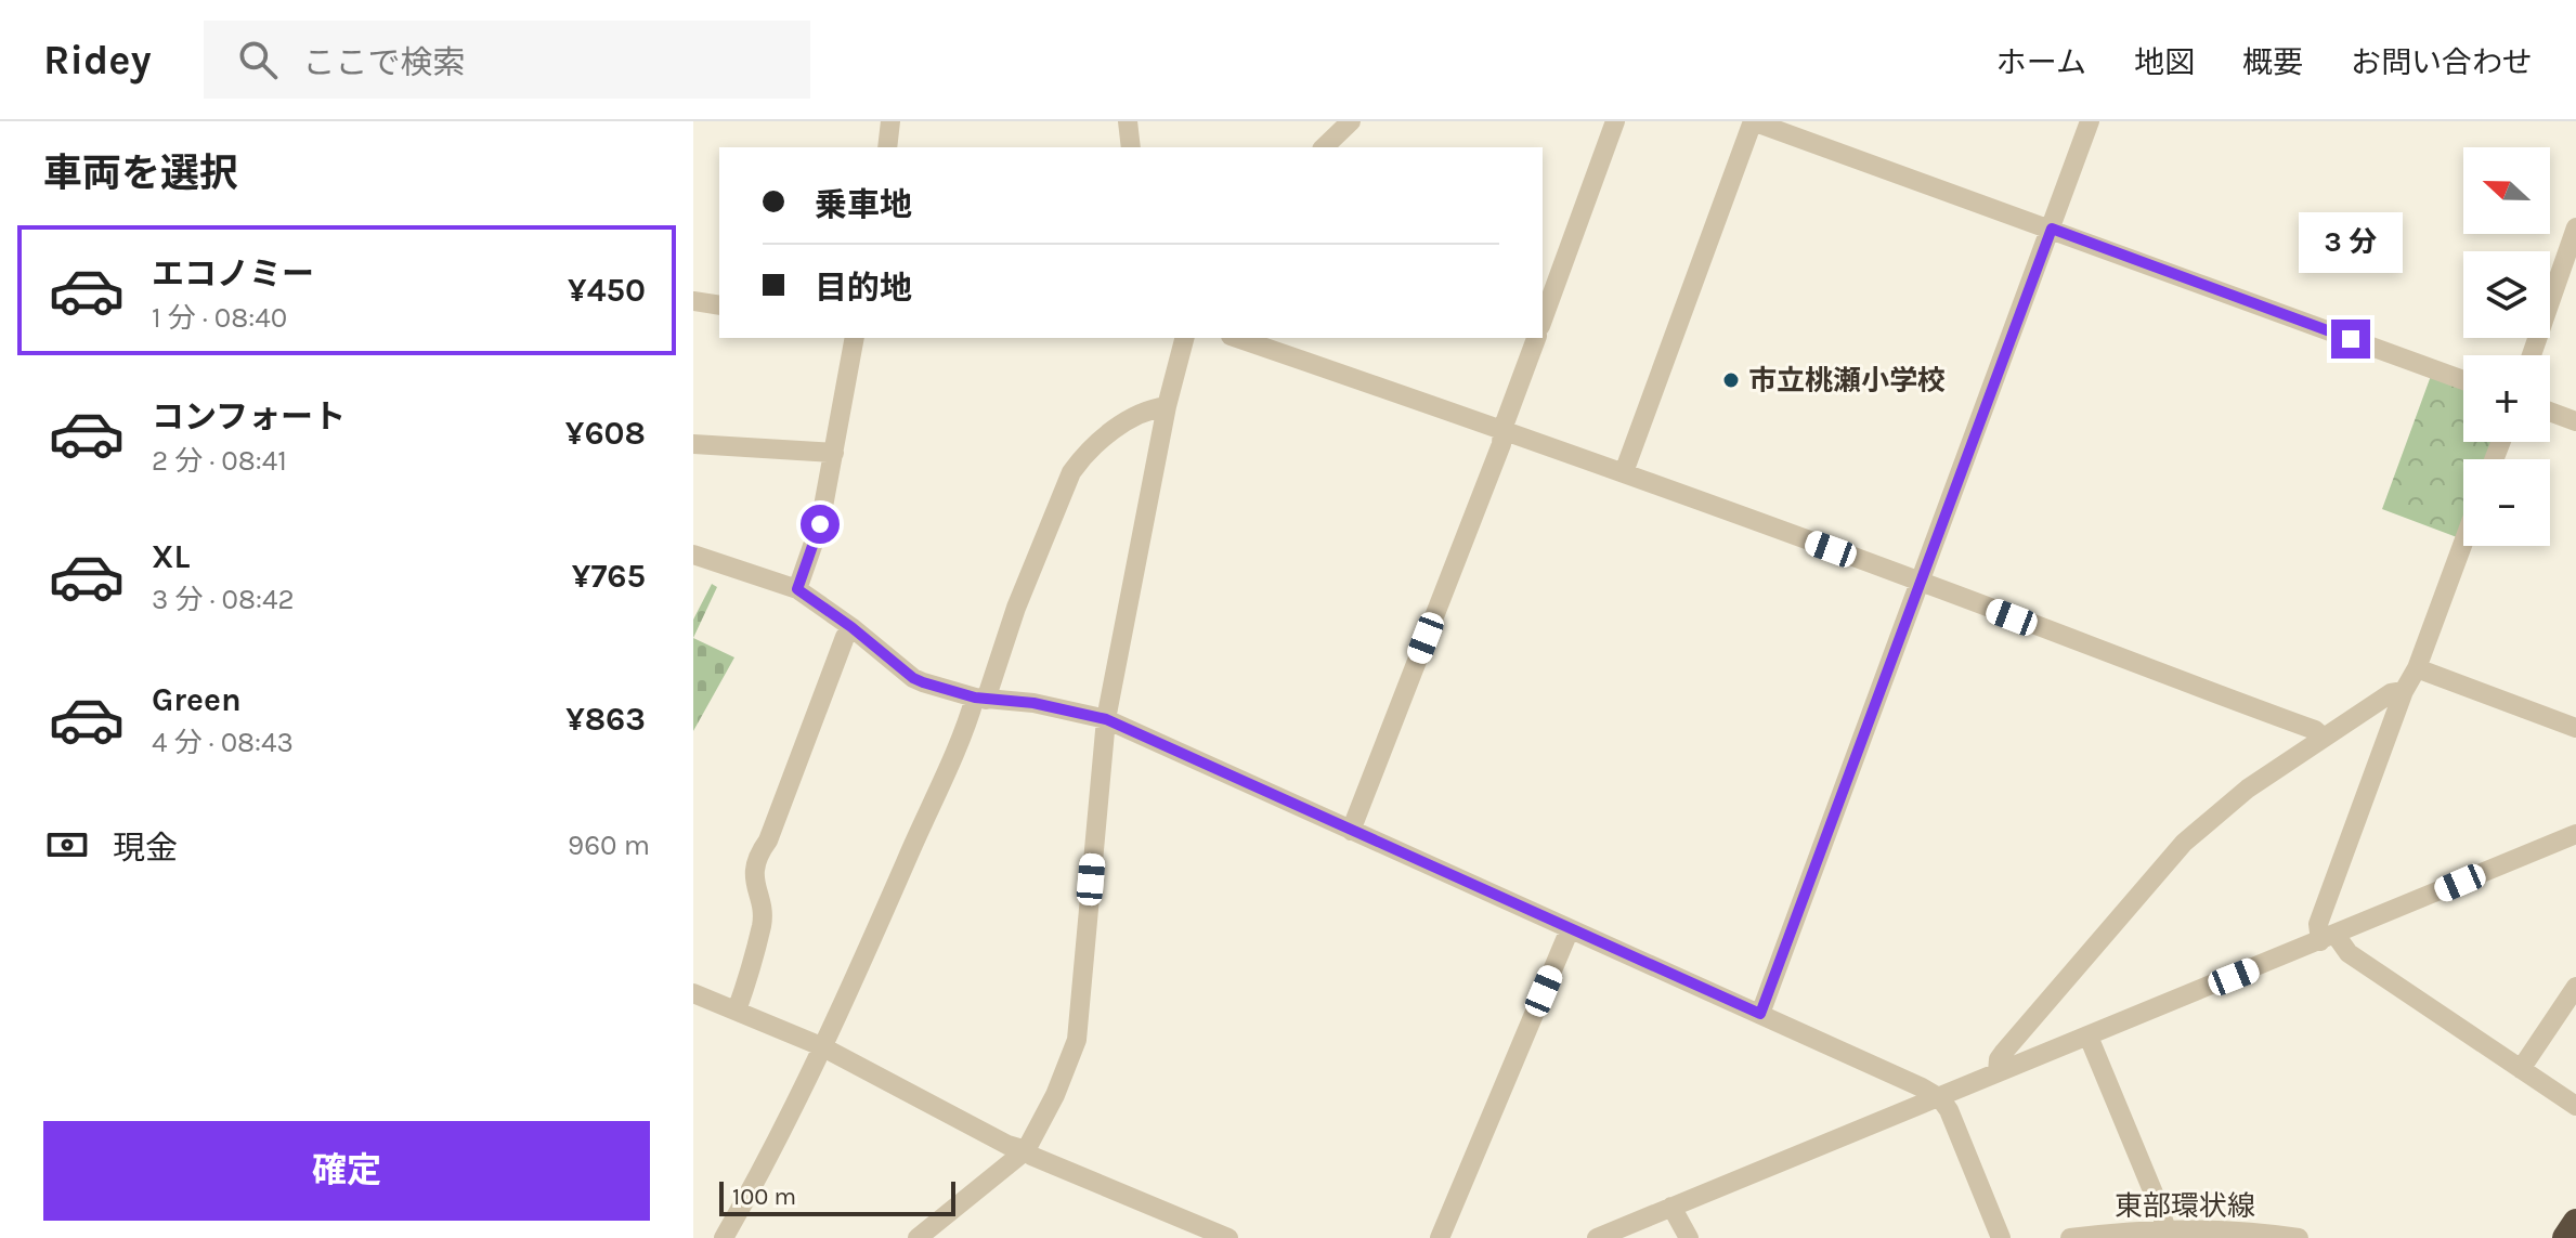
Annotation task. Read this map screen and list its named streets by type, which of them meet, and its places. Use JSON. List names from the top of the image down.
{
  "streets": {
    "street": ["東部環状線"]
  },
  "places": ["市立桃瀬小学校"],
  "scale_bar": "100 m",
  "north": "left",
  "page": {
    "header": "Ridey",
    "search": "ここで検索",
    "nav": [
      "ホーム",
      "地図",
      "概要",
      "お問い合わせ"
    ],
    "heading": "車両を選択",
    "map_buttons": ["+", "−"],
    "banner": ["乗車地", "目的地"],
    "bubble": "3 分",
    "list": [
      {
        "name": "エコノミー",
        "note": "1 分 · 08:40",
        "value": "¥450"
      },
      {
        "name": "コンフォート",
        "note": "2 分 · 08:41",
        "value": "¥608"
      },
      {
        "name": "XL",
        "note": "3 分 · 08:42",
        "value": "¥765"
      },
      {
        "name": "Green",
        "note": "4 分 · 08:43",
        "value": "¥863"
      }
    ],
    "pay": ["現金", "960 m"],
    "buttons": "確定",
    "scale": "100 m"
  }
}
